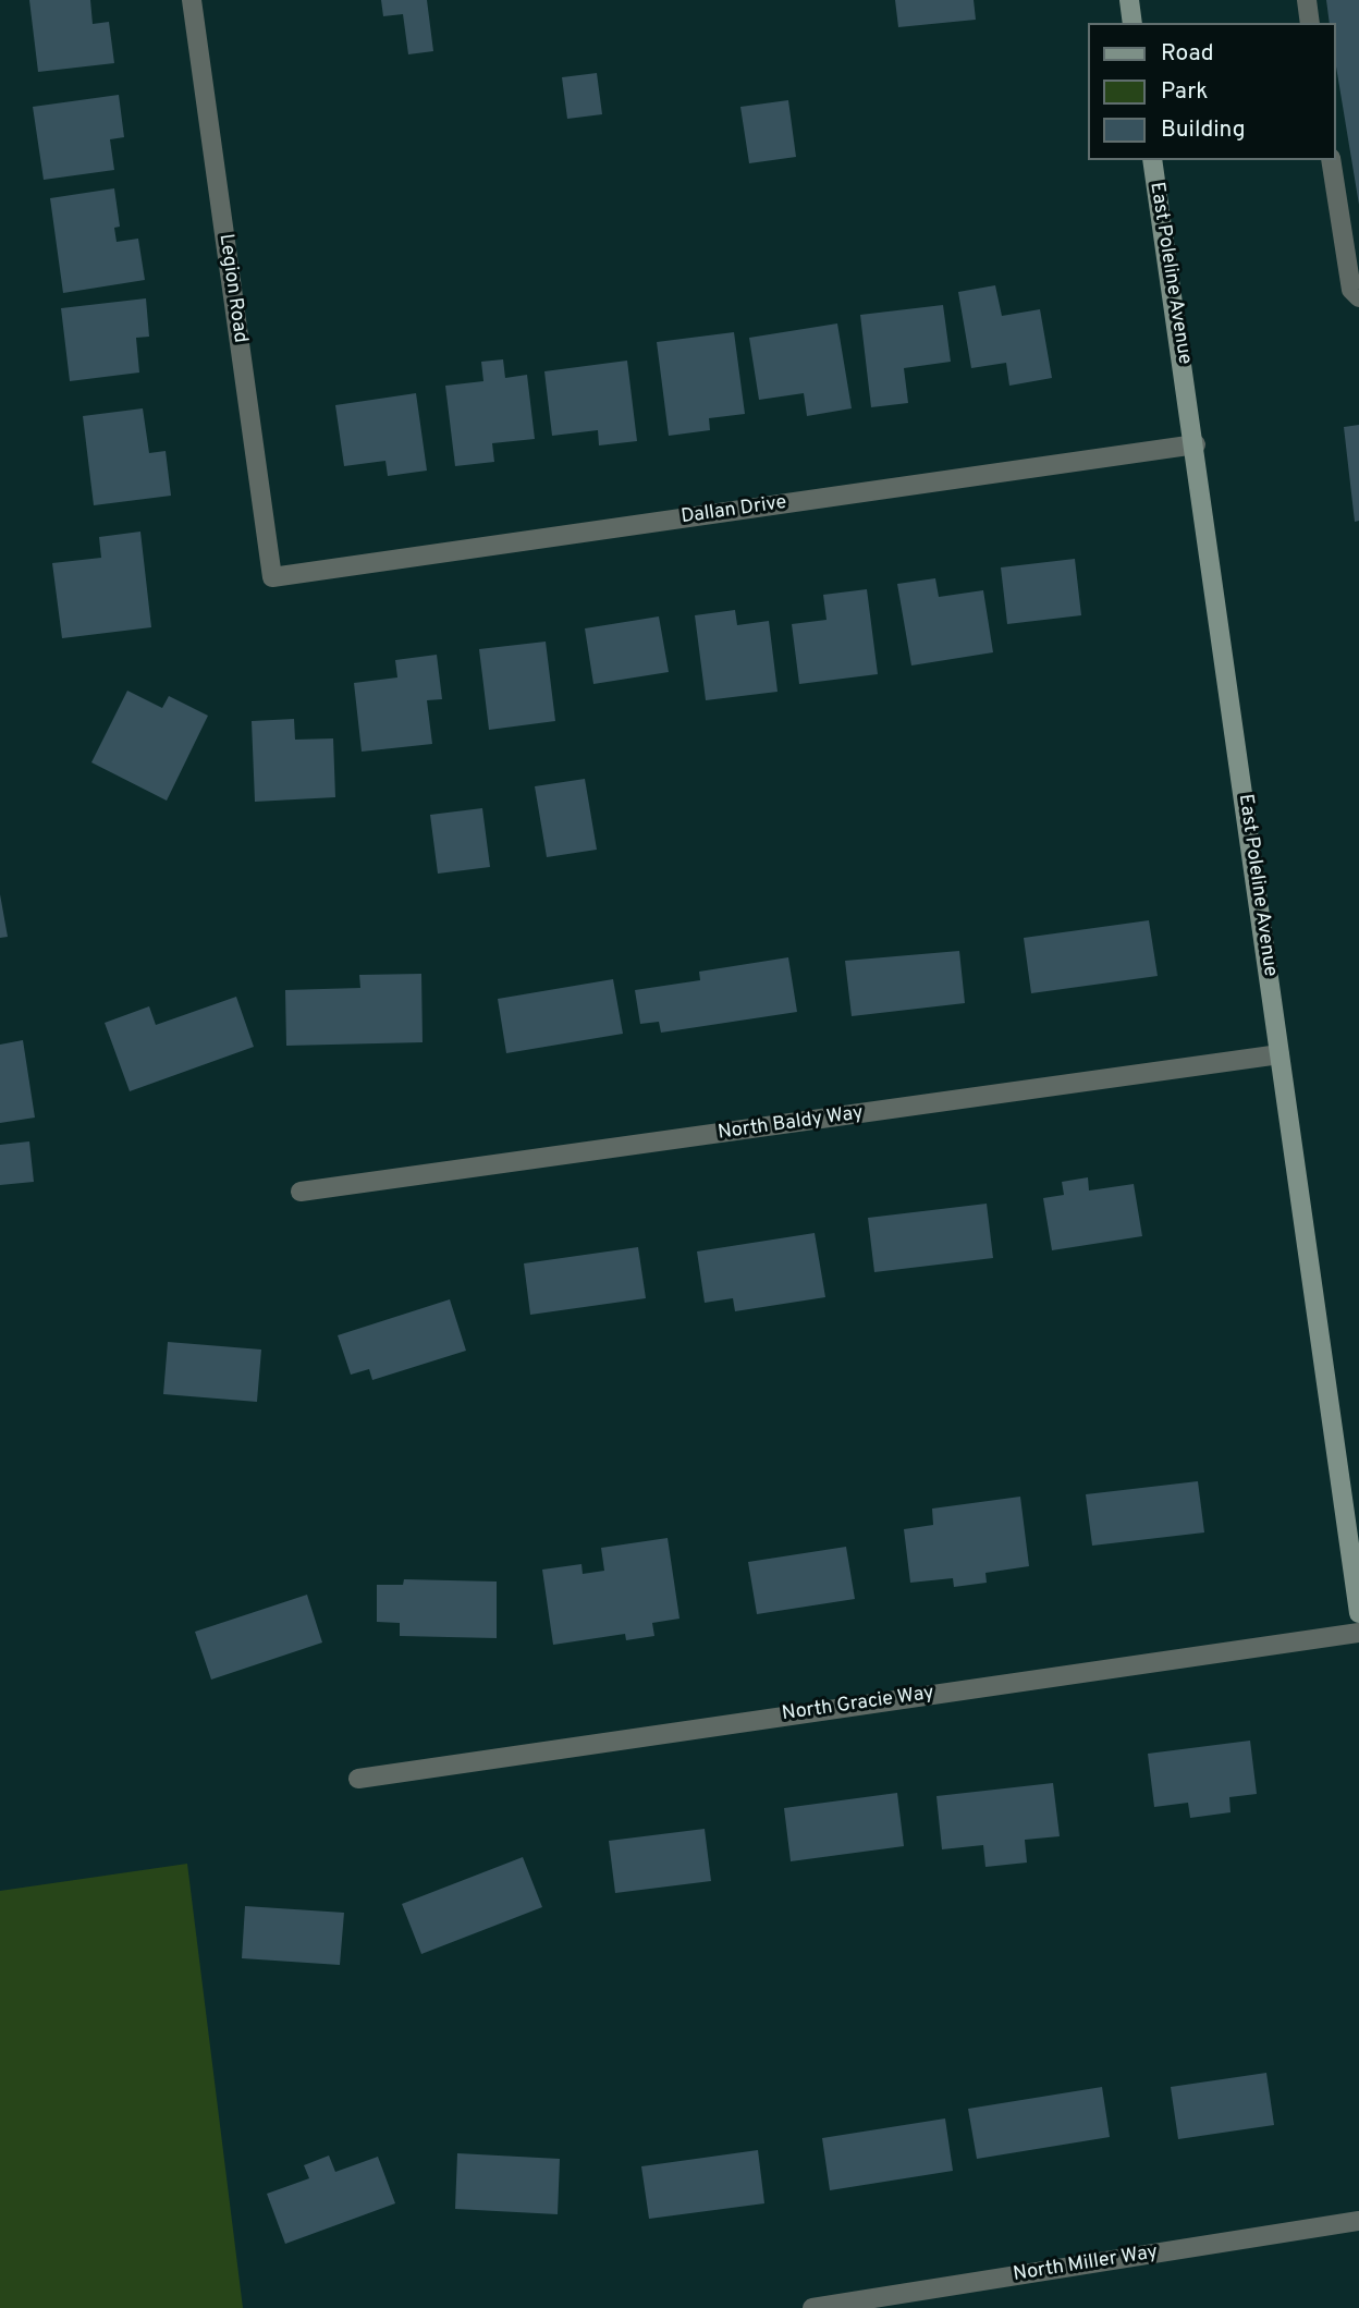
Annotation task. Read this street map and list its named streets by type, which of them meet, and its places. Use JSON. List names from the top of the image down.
{
  "streets": {
    "main road": ["East Poleline Avenue"],
    "street": [
      "Legion Road",
      "Dallan Drive",
      "North Baldy Way",
      "North Gracie Way",
      "North Miller Way"
    ]
  },
  "crossings": [
    ["East Poleline Avenue", "Dallan Drive"],
    ["East Poleline Avenue", "North Baldy Way"],
    ["Legion Road", "Dallan Drive"]
  ],
  "legend": ["Road", "Park", "Building"]
}
